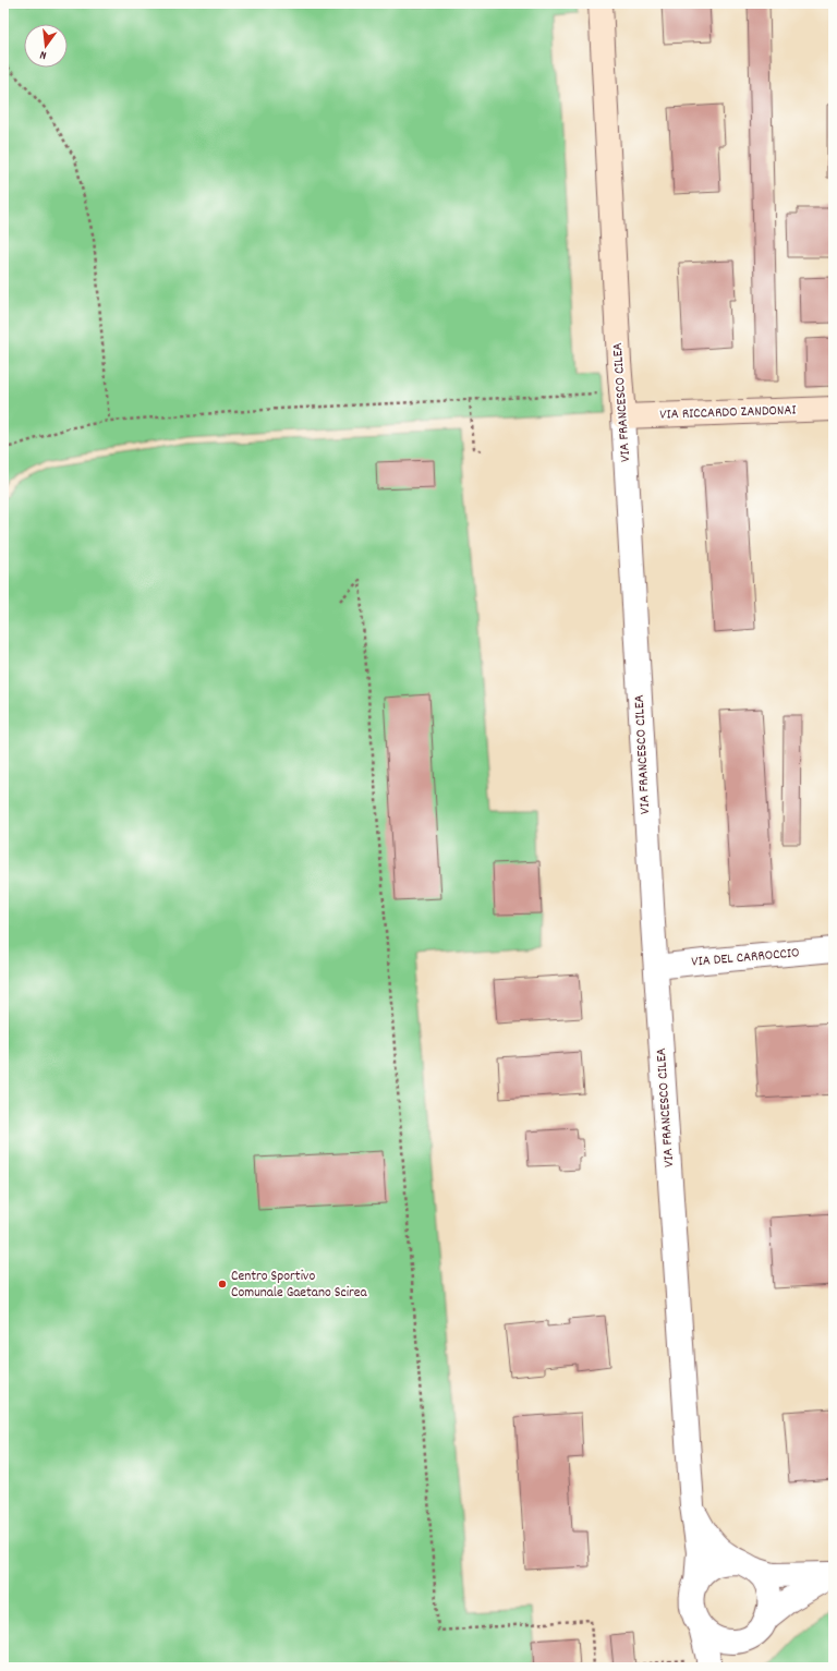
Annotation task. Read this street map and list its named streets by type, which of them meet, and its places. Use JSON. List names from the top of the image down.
{
  "streets": {
    "street": ["VIA FRANCESCO CILEA", "VIA RICCARDO ZANDONAI", "VIA DEL CARROCCIO"]
  },
  "crossings": [
    ["VIA FRANCESCO CILEA", "VIA RICCARDO ZANDONAI"],
    ["VIA FRANCESCO CILEA", "VIA DEL CARROCCIO"]
  ],
  "places": ["Centro Sportivo Comunale Gaetano Scirea"],
  "north": "bottom"
}
